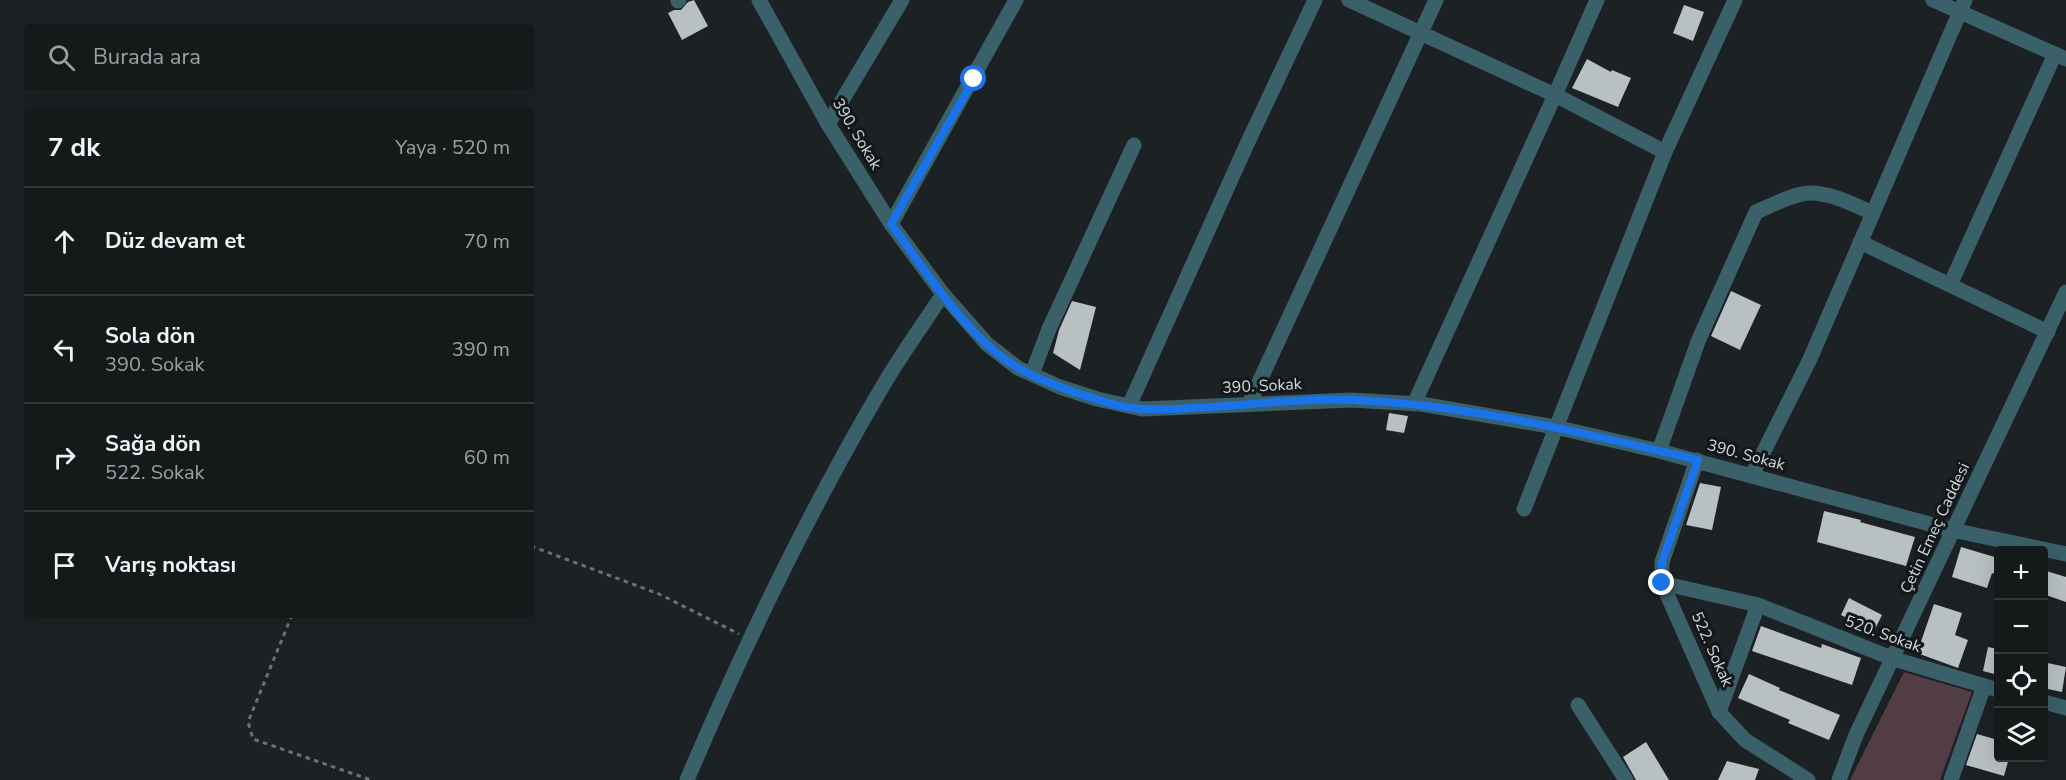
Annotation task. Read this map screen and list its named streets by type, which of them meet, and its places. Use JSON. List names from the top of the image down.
{
  "streets": {
    "street": [
      "390. Sokak",
      "Çetin Emeç Caddesi",
      "520. Sokak",
      "522. Sokak"
    ]
  },
  "crossings": [
    ["390. Sokak", "Çetin Emeç Caddesi"],
    ["390. Sokak", "522. Sokak"],
    ["Çetin Emeç Caddesi", "520. Sokak"],
    ["520. Sokak", "522. Sokak"]
  ],
  "page": {
    "search": "Burada ara",
    "heading": ["7 dk", "Yaya · 520 m"],
    "list": [
      ["Düz devam et", "70 m"],
      ["Sola dön", "390. Sokak", "390 m"],
      ["Sağa dön", "522. Sokak", "60 m"],
      "Varış noktası"
    ],
    "map_buttons": ["+", "−"]
  }
}
